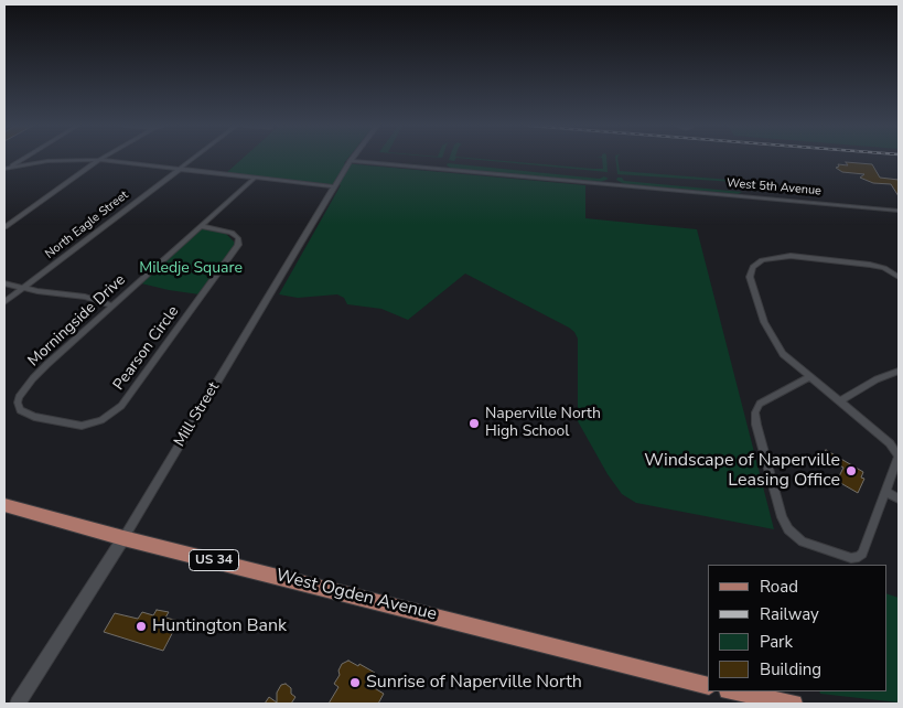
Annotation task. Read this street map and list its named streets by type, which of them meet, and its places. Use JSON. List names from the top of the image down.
{
  "streets": {
    "main road": ["Mill Street", "US 34", "West Ogden Avenue"],
    "street": [
      "West 5th Avenue",
      "North Eagle Street",
      "Morningside Drive",
      "Pearson Circle"
    ]
  },
  "crossings": [
    ["West 5th Avenue", "Mill Street"],
    ["Morningside Drive", "Pearson Circle"],
    ["Mill Street", "West Ogden Avenue"]
  ],
  "parks": ["Miledje Square"],
  "places": [
    "Naperville North High School",
    "Windscape of Naperville Leasing Office",
    "Huntington Bank",
    "Sunrise of Naperville North"
  ],
  "legend": [
    "Road",
    "Railway",
    "Park",
    "Building"
  ]
}
